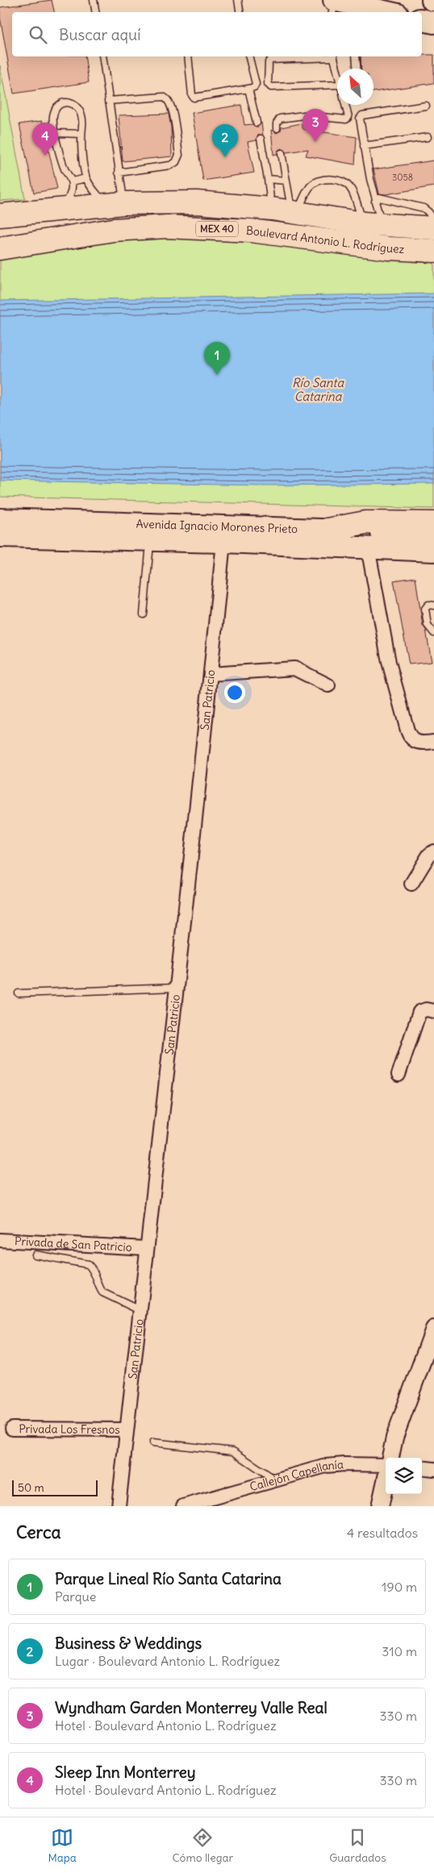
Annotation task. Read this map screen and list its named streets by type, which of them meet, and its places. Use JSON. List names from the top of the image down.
{
  "streets": {
    "highway": ["MEX 40", "Boulevard Antonio L. Rodríguez"],
    "main road": ["Avenida Ignacio Morones Prieto"],
    "street": [
      "San Patricio",
      "Privada de San Patricio",
      "Privada Los Fresnos",
      "Callejón Capellanía"
    ]
  },
  "crossings": [
    ["Avenida Ignacio Morones Prieto", "San Patricio"],
    ["San Patricio", "Privada de San Patricio"],
    ["San Patricio", "Privada Los Fresnos"]
  ],
  "water": ["Río Santa Catarina"],
  "house_numbers": ["3058"],
  "scale_bar": "50 m",
  "north": "top left",
  "page": {
    "search": "Buscar aquí",
    "pins": [
      "3",
      "4",
      "2",
      "1"
    ],
    "scale": "50 m",
    "heading": ["Cerca", "4 resultados"],
    "list": [
      {
        "mark": "1",
        "name": "Parque Lineal Río Santa Catarina",
        "note": "Parque",
        "value": "190 m"
      },
      {
        "mark": "2",
        "name": "Business & Weddings",
        "note": "Lugar · Boulevard Antonio L. Rodríguez",
        "value": "310 m"
      },
      {
        "mark": "3",
        "name": "Wyndham Garden Monterrey Valle Real",
        "note": "Hotel · Boulevard Antonio L. Rodríguez",
        "value": "330 m"
      },
      {
        "mark": "4",
        "name": "Sleep Inn Monterrey",
        "note": "Hotel · Boulevard Antonio L. Rodríguez",
        "value": "330 m"
      }
    ],
    "nav": ["Mapa", "Cómo llegar", "Guardados"]
  }
}
